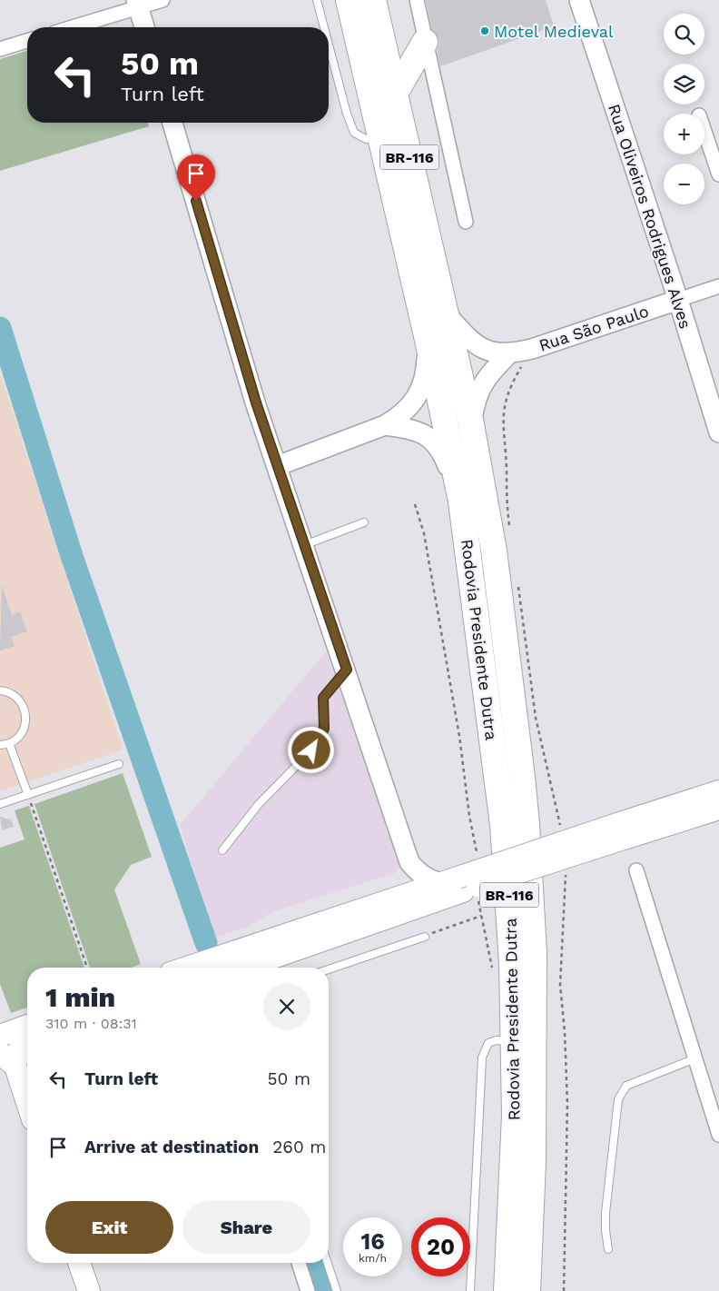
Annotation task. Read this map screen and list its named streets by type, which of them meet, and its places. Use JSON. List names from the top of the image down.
{
  "streets": {
    "highway": ["BR-116", "Rodovia Presidente Dutra"],
    "main road": ["Rua Oliveiros Rodrigues Alves", "Rua São Paulo"]
  },
  "crossings": [
    ["Rua Oliveiros Rodrigues Alves", "Rua São Paulo"],
    ["Rua São Paulo", "Rodovia Presidente Dutra"]
  ],
  "places": ["Motel Medieval"],
  "page": {
    "map_buttons": ["+", "−"],
    "turn": ["50 m", "Turn left"],
    "heading": ["1 min", "310 m · 08:31"],
    "list": [
      {
        "name": "Turn left",
        "value": "50 m"
      },
      {
        "name": "Arrive at destination",
        "value": "260 m"
      }
    ],
    "buttons": ["Exit", "Share"],
    "speed": "16 km/h",
    "limit": "20"
  }
}
